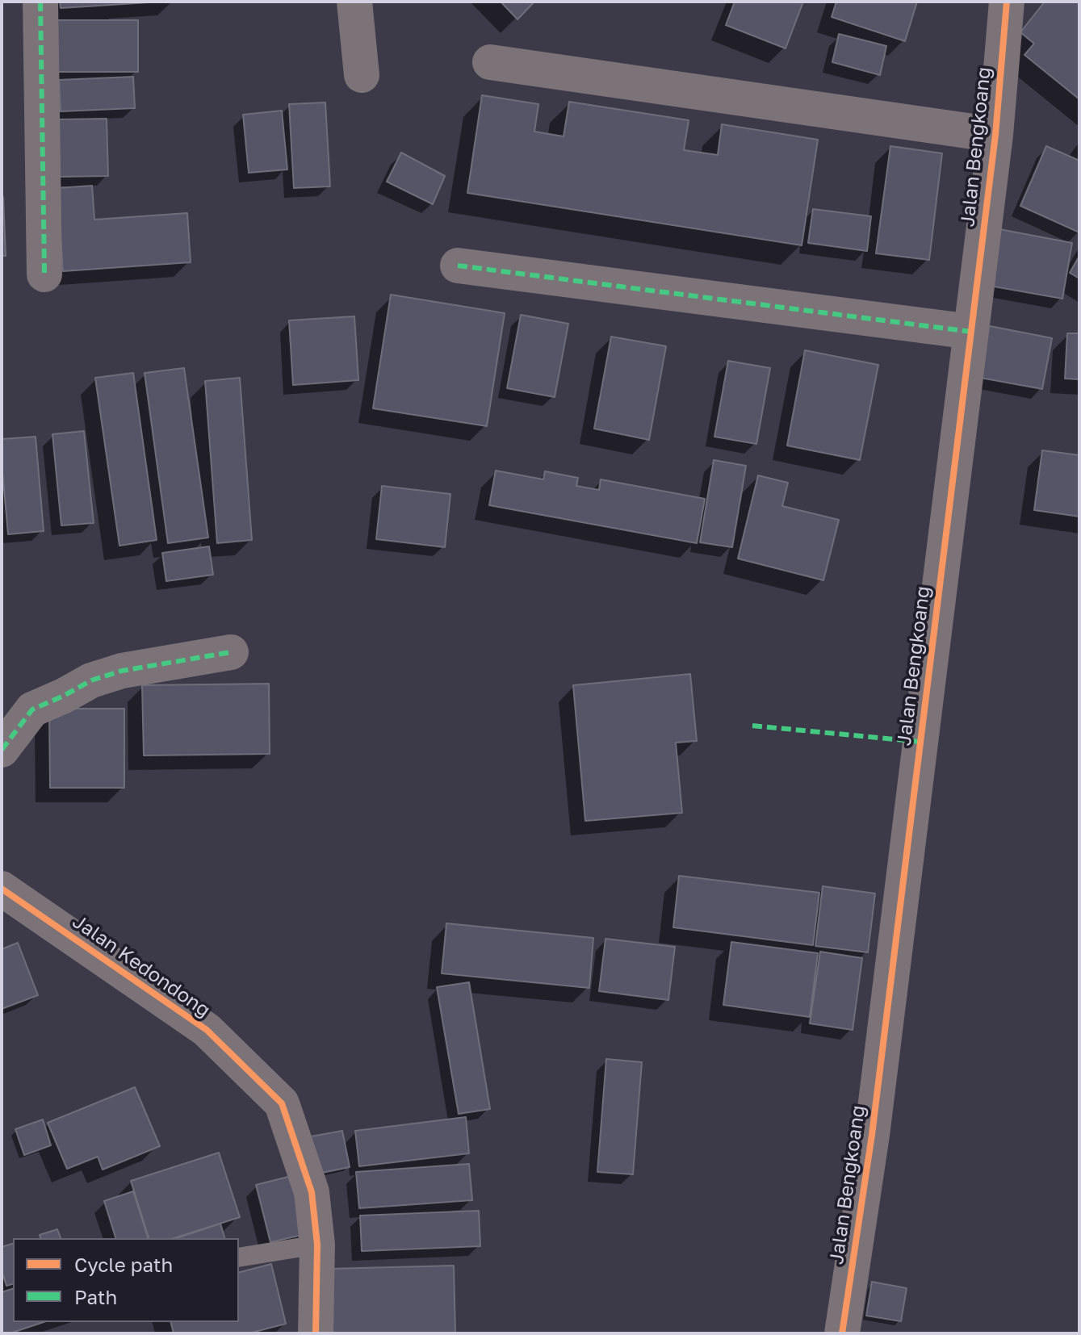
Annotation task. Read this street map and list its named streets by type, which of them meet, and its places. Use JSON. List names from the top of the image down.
{
  "streets": {
    "street": ["Jalan Bengkoang", "Jalan Kedondong"]
  },
  "legend": ["Cycle path", "Path"]
}
